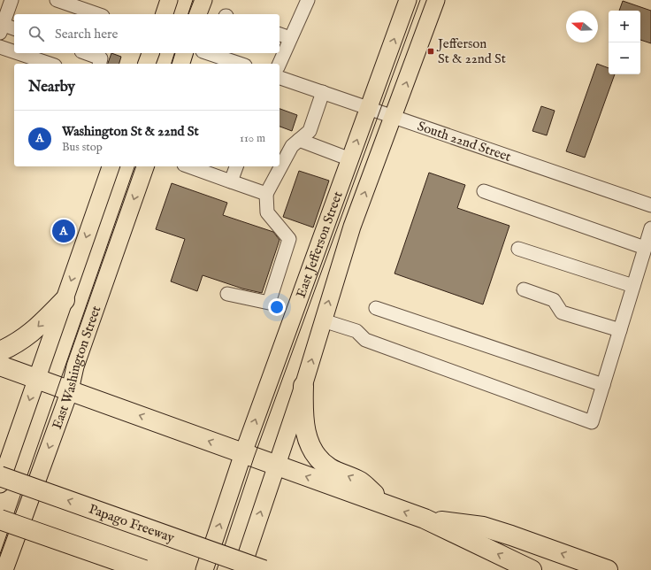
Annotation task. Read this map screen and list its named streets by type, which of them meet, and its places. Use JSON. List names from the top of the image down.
{
  "streets": {
    "highway": ["Papago Freeway"],
    "main road": ["East Jefferson Street", "East Washington Street"],
    "street": ["South 22nd Street"]
  },
  "crossings": [
    ["South 22nd Street", "East Jefferson Street"]
  ],
  "one_way": ["East Jefferson Street"],
  "places": {
    "transit": ["Jefferson St & 22nd St"]
  },
  "north": "left",
  "page": {
    "map_buttons": ["+", "−"],
    "search": "Search here",
    "heading": "Nearby",
    "list": [
      {
        "mark": "A",
        "name": "Washington St & 22nd St",
        "note": "Bus stop",
        "value": "110 m"
      }
    ],
    "pins": "A"
  }
}
